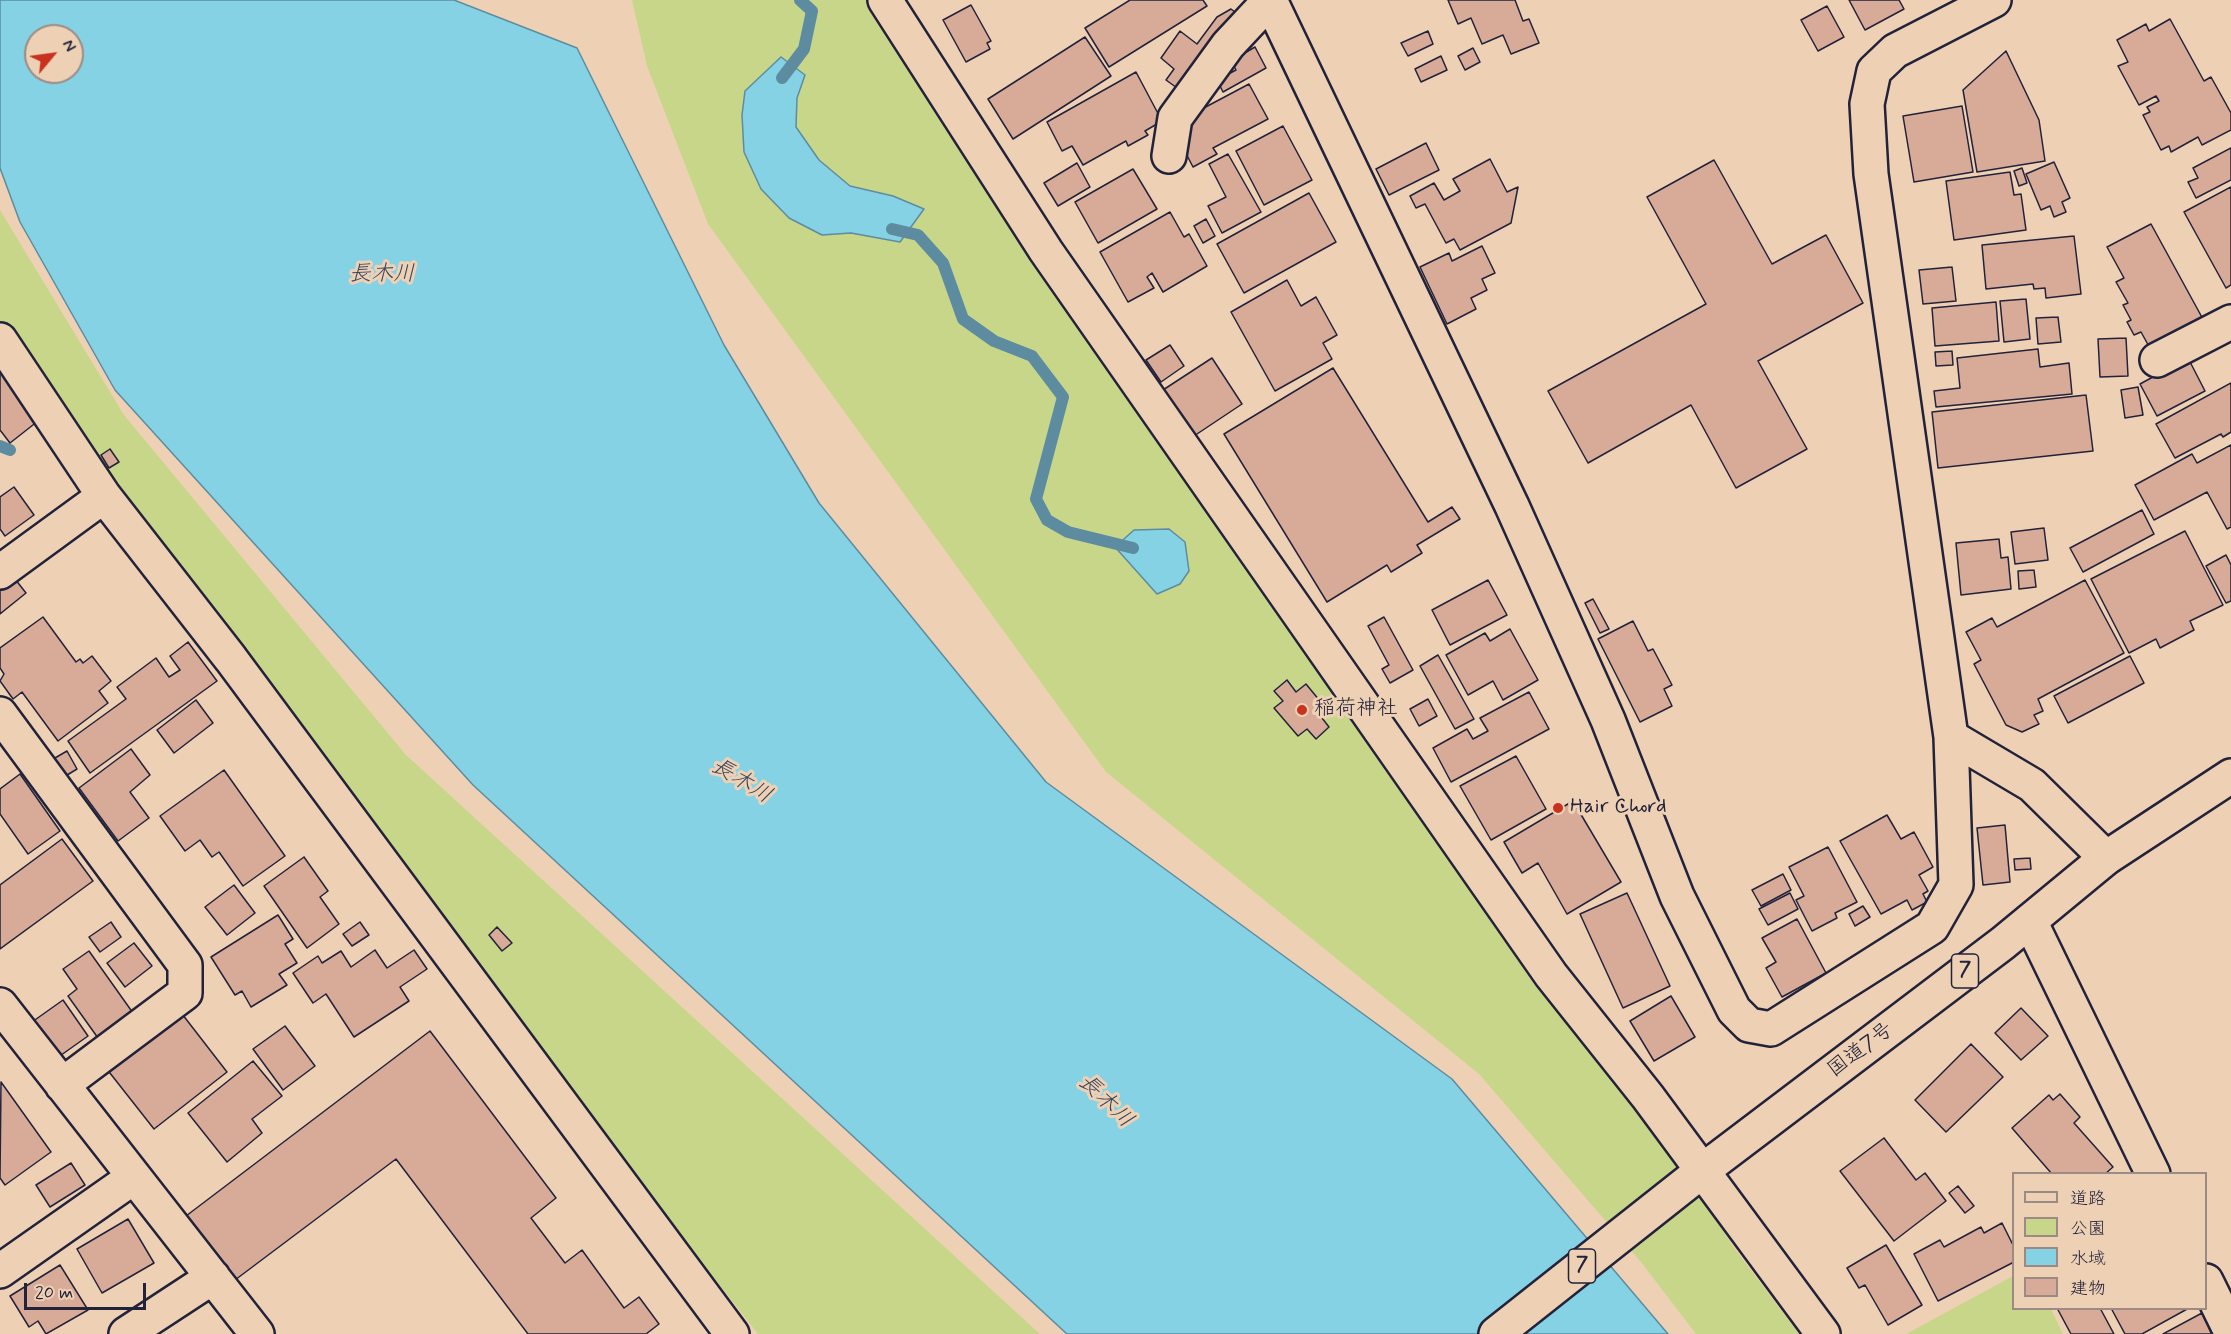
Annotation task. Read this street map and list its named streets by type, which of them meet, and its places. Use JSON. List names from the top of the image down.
{
  "streets": {
    "main road": ["7", "国道7号"]
  },
  "water": ["長木川"],
  "places": ["稲荷神社", "Hair Chord"],
  "legend": [
    "道路",
    "公園",
    "水域",
    "建物"
  ],
  "scale_bar": "20 m",
  "north": "top right"
}
